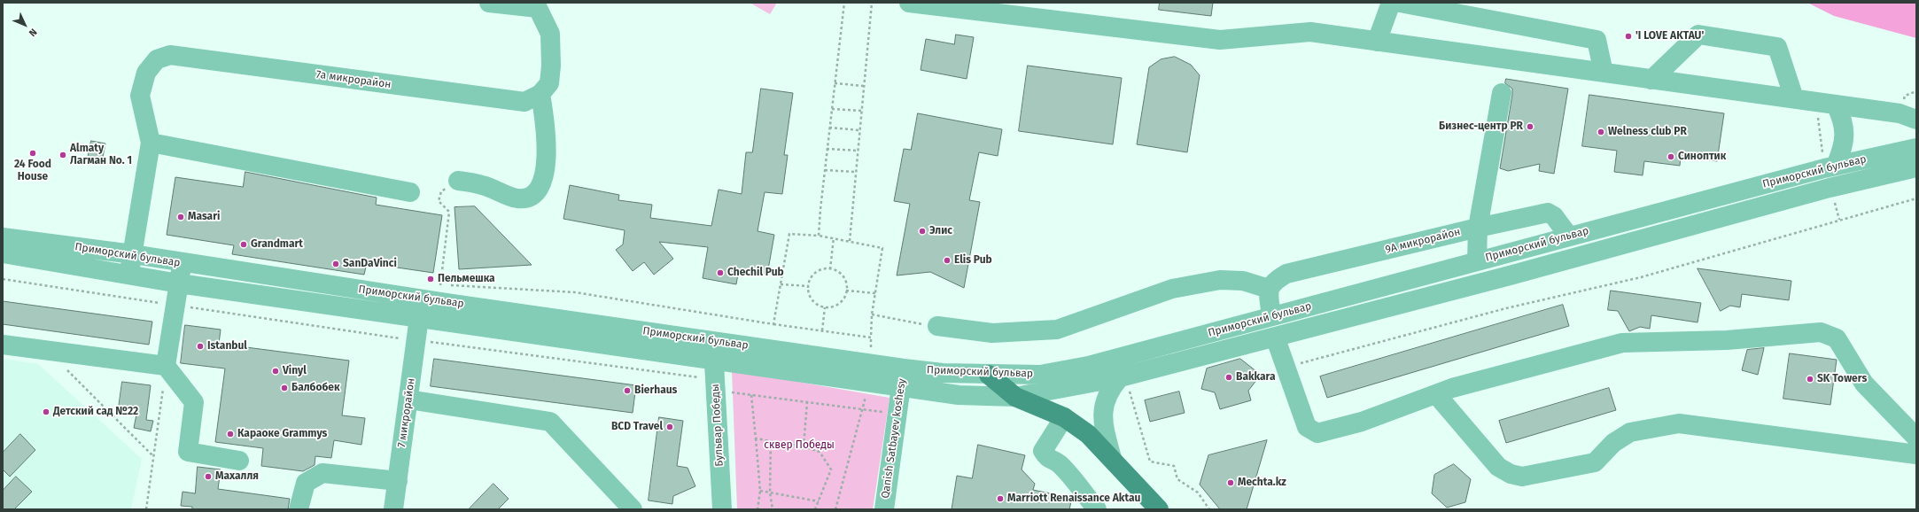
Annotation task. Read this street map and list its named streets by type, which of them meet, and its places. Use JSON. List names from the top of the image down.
{
  "streets": {
    "street": [
      "7а микрорайон",
      "Приморский бульвар",
      "9А микрорайон",
      "7 микрорайон",
      "Бульвар Победы",
      "Qanish Satbayev koshesy"
    ]
  },
  "crossings": [
    ["Приморский бульвар", "9А микрорайон"],
    ["Приморский бульвар", "7 микрорайон"],
    ["Приморский бульвар", "Бульвар Победы"],
    ["Приморский бульвар", "Qanish Satbayev koshesy"]
  ],
  "parks": ["сквер Победы"],
  "places": [
    "'I LOVE AKTAU'",
    "Бизнес-центр PR",
    "Welness club PR",
    "24 Food House",
    "Almaty Лагман No. 1",
    "Синоптик",
    "Masari",
    "Элис",
    "Grandmart",
    "Elis Pub",
    "SanDaVinci",
    "Chechil Pub",
    "Пельмешка",
    "Istanbul",
    "Vinyl",
    "Bakkara",
    "SK Towers",
    "Балбобек",
    "Bierhaus",
    "Детский сад №22",
    "BCD Travel",
    "Караоке Grammys",
    "Махалля",
    "Mechta.kz",
    "Marriott Renaissance Aktau"
  ],
  "north": "bottom right"
}
